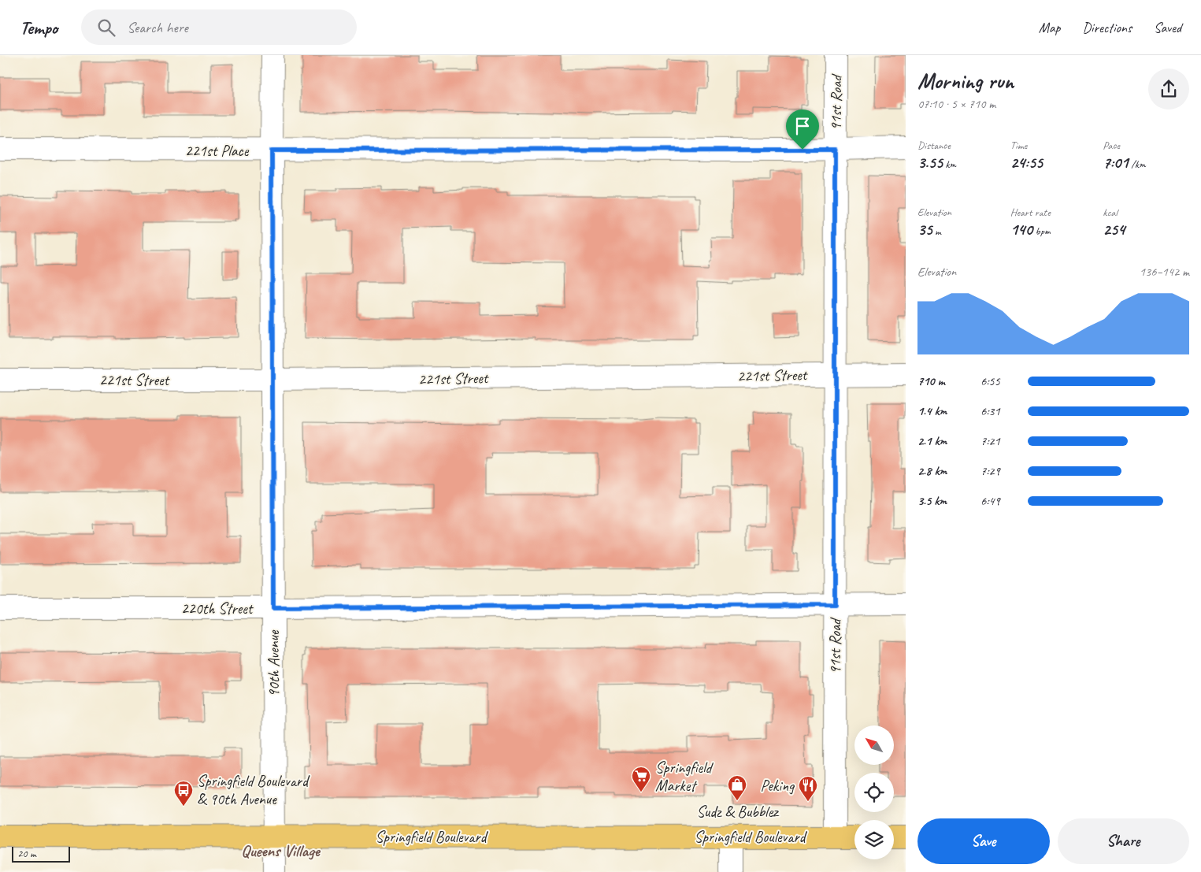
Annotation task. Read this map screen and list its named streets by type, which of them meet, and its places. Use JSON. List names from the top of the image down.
{
  "streets": {
    "main road": ["Springfield Boulevard"],
    "street": [
      "91st Road",
      "221st Place",
      "221st Street",
      "220th Street",
      "90th Avenue"
    ]
  },
  "crossings": [
    ["91st Road", "221st Place"],
    ["91st Road", "221st Street"],
    ["91st Road", "220th Street"],
    ["91st Road", "Springfield Boulevard"],
    ["221st Place", "90th Avenue"],
    ["221st Street", "90th Avenue"],
    ["220th Street", "90th Avenue"],
    ["90th Avenue", "Springfield Boulevard"]
  ],
  "districts": ["Queens Village"],
  "places": {
    "supermarket": ["Springfield Market"],
    "shop": ["Sudz & Bubblez"],
    "restaurant": ["Peking"],
    "bus stop": ["Springfield Boulevard & 90th Avenue"]
  },
  "scale_bar": "20 m",
  "north": "top left",
  "page": {
    "header": "Tempo",
    "search": "Search here",
    "nav": ["Map", "Directions", "Saved"],
    "heading": ["Morning run", "07:10 · 5 × 710 m"],
    "stats": [
      ["Distance", "3.55 km"],
      ["Time", "24:55"],
      ["Pace", "7:01 /km"],
      ["Elevation", "35 m"],
      ["Heart rate", "140 bpm"],
      ["kcal", "254"]
    ],
    "chart": ["Elevation", "136–142 m"],
    "list": [
      {
        "name": "710 m",
        "note": "6:55"
      },
      {
        "name": "1.4 km",
        "note": "6:31"
      },
      {
        "name": "2.1 km",
        "note": "7:21"
      },
      {
        "name": "2.8 km",
        "note": "7:29"
      },
      {
        "name": "3.5 km",
        "note": "6:49"
      }
    ],
    "buttons": ["Save", "Share"],
    "scale": "20 m"
  }
}
